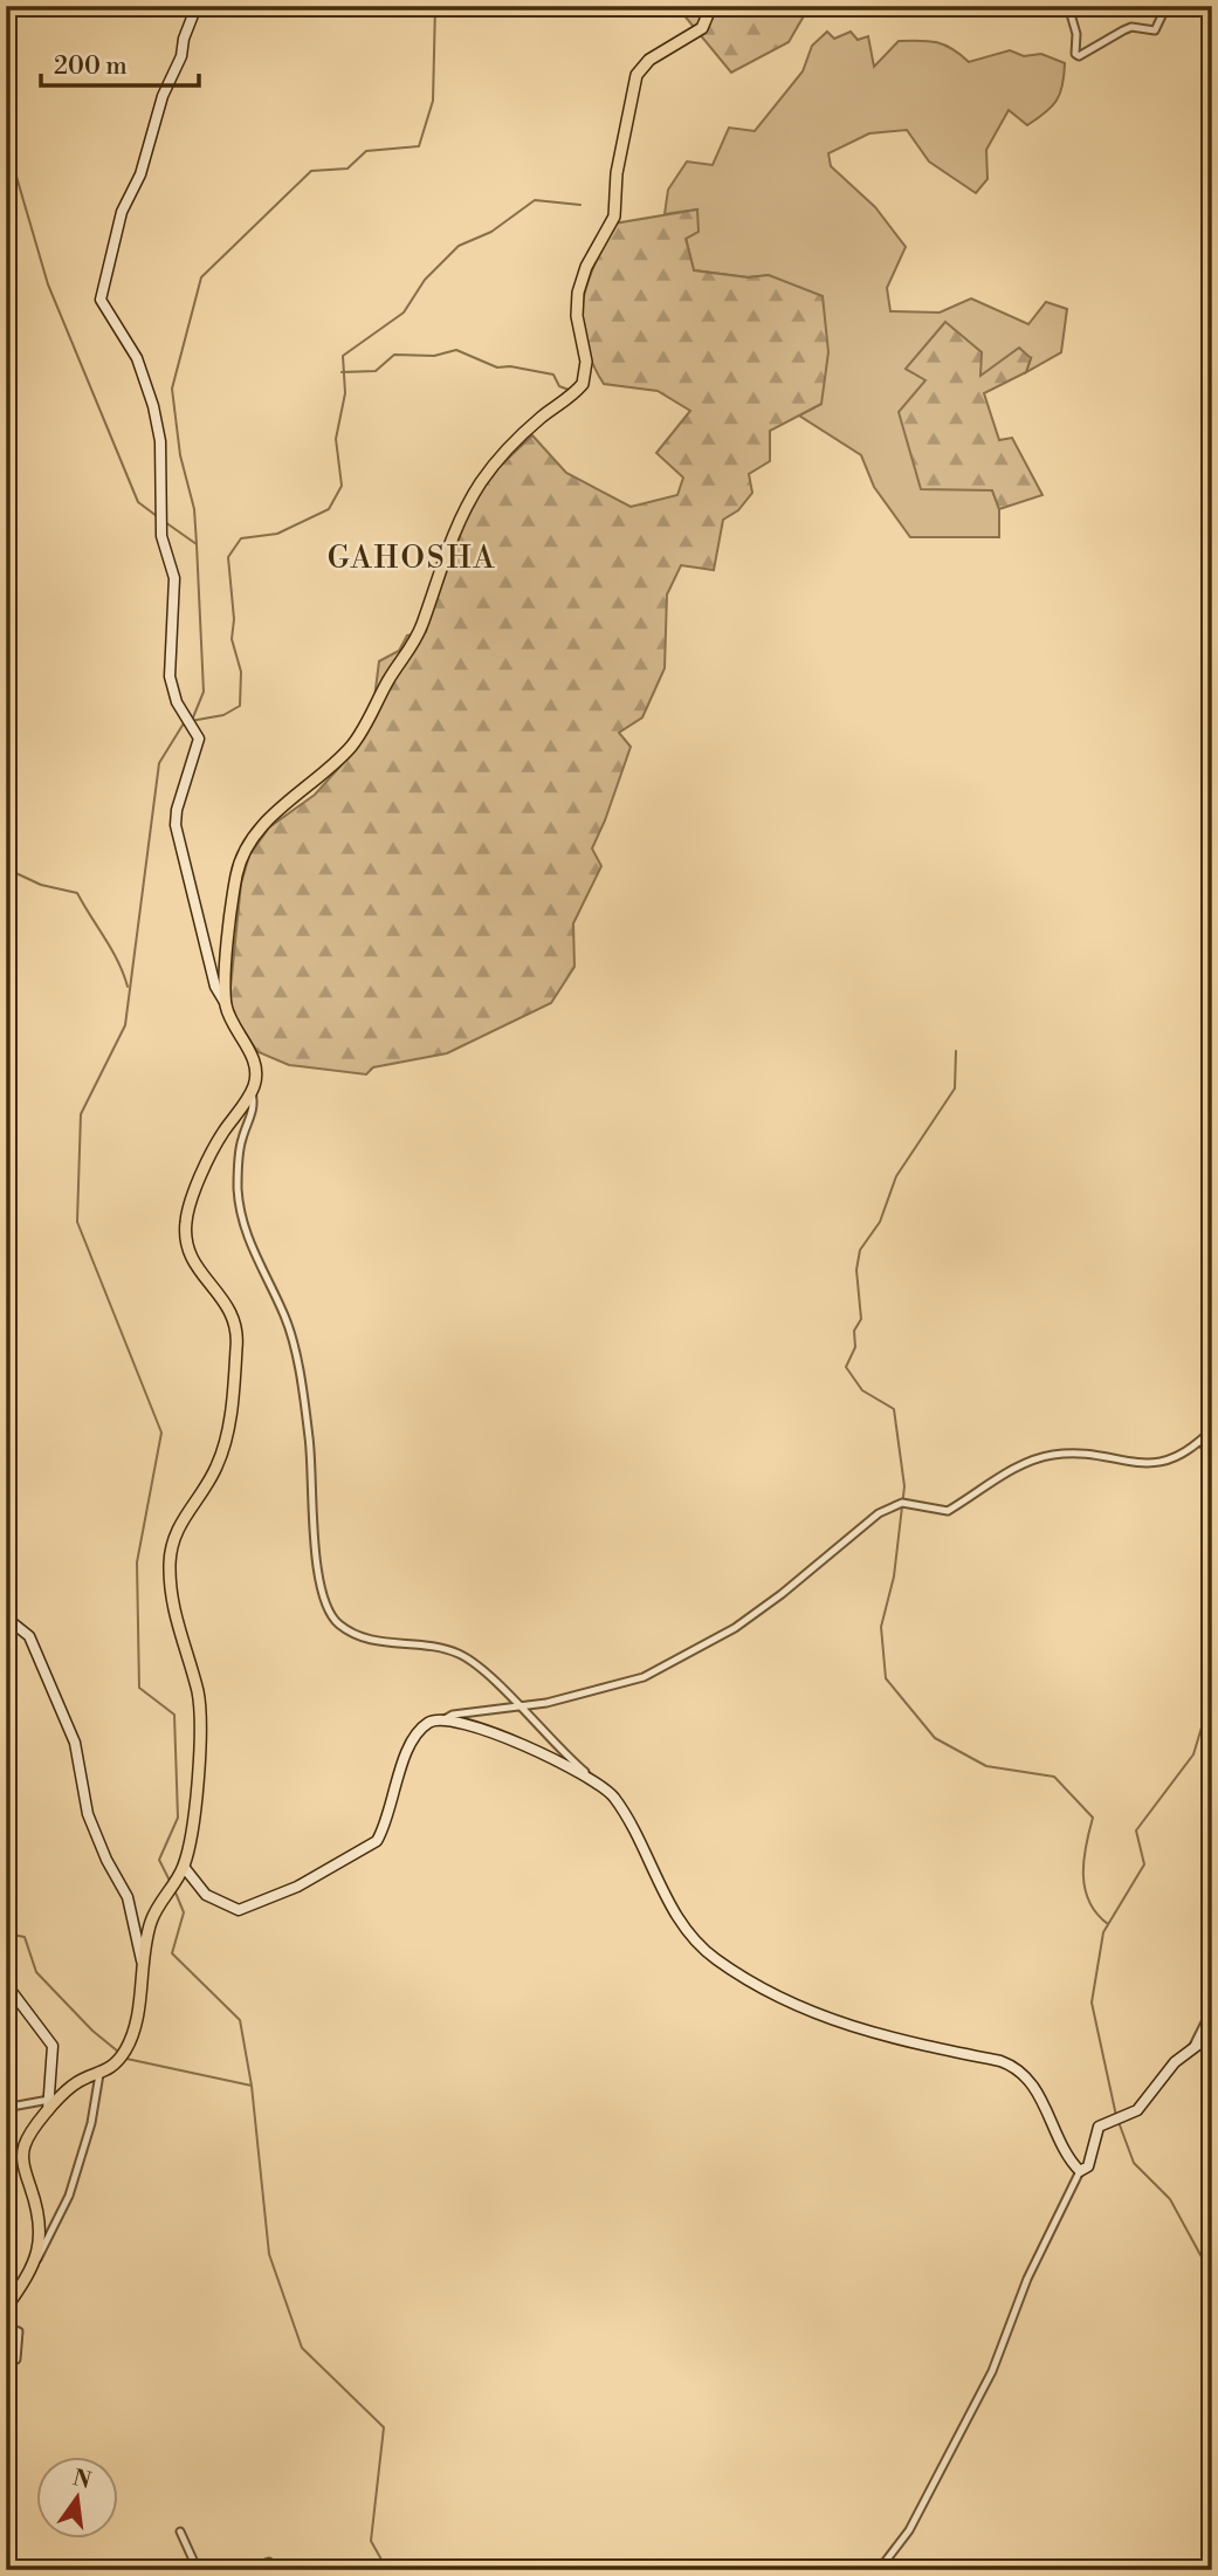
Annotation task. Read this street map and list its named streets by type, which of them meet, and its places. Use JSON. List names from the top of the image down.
{
  "districts": ["GAHOSHA"],
  "scale_bar": "200 m",
  "north": "top"
}
